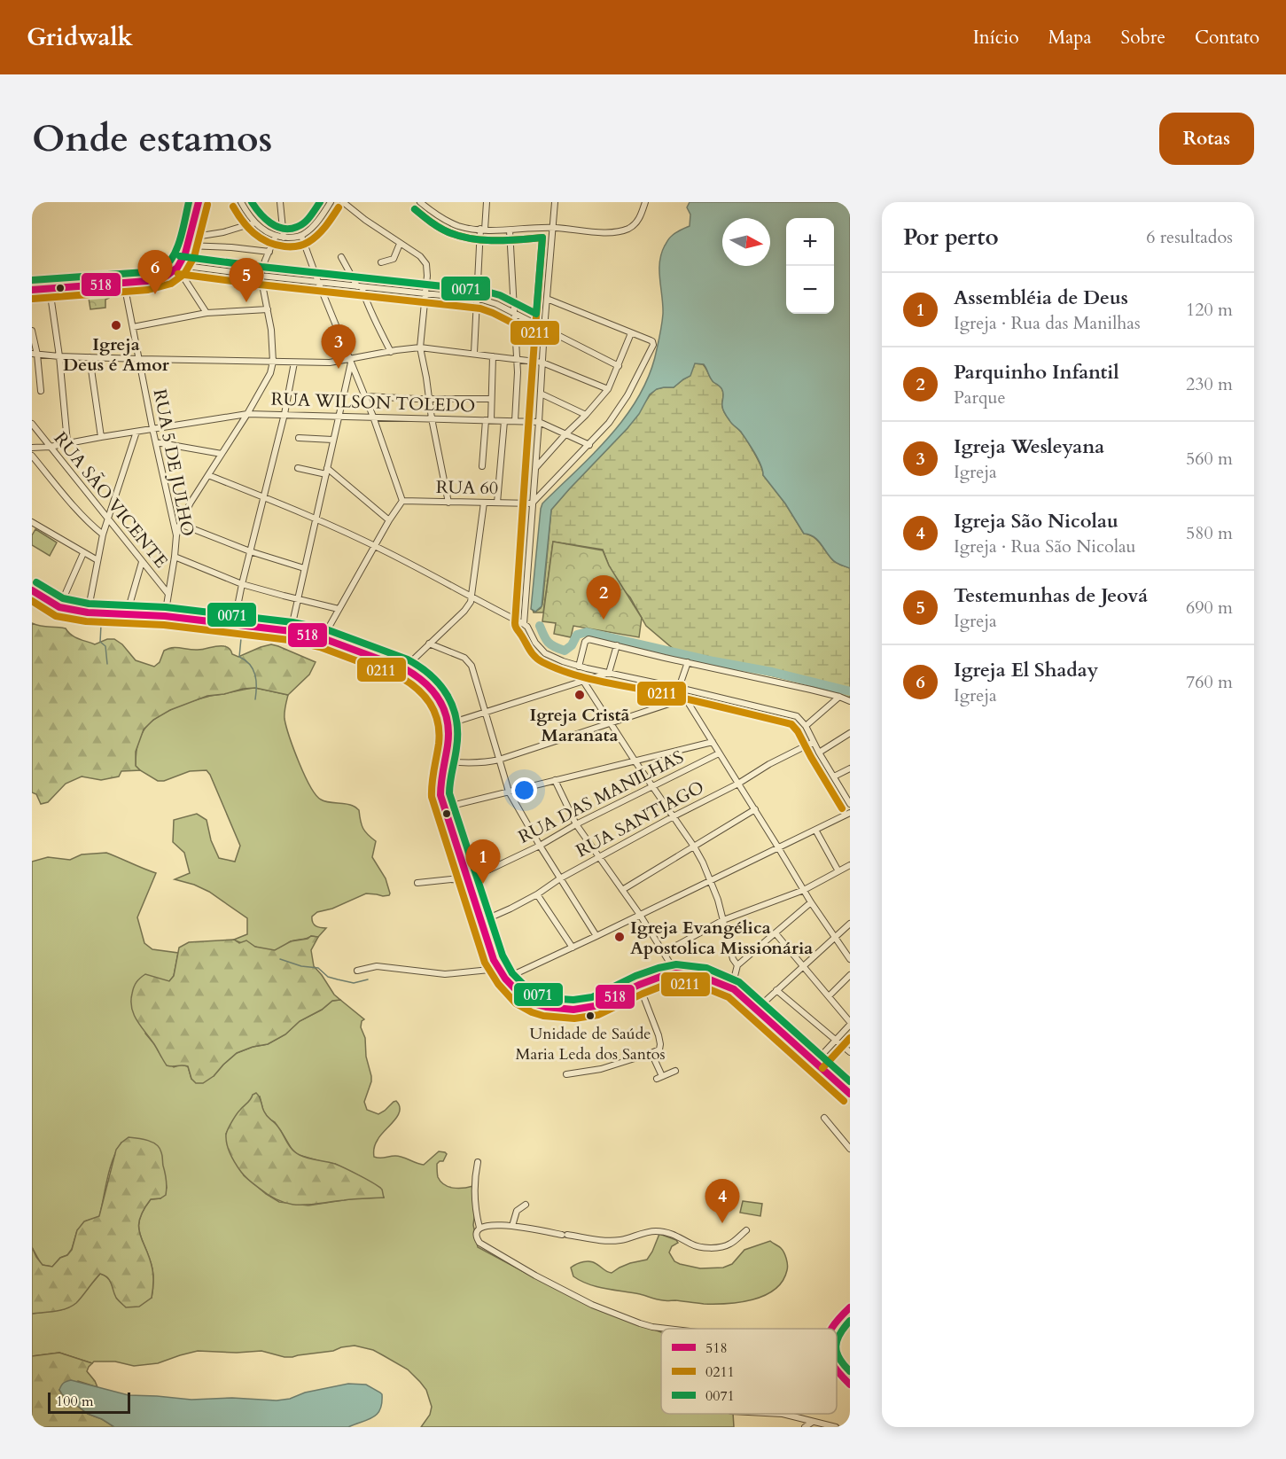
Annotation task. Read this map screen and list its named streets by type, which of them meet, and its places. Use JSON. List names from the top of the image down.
{
  "streets": {
    "street": [
      "RUA WILSON TOLEDO",
      "RUA 5 DE JULHO",
      "RUA 60",
      "RUA SÃO VICENTE",
      "RUA DAS MANILHAS",
      "RUA SANTIAGO"
    ]
  },
  "crossings": [
    ["RUA WILSON TOLEDO", "RUA 5 DE JULHO"],
    ["RUA WILSON TOLEDO", "RUA SÃO VICENTE"],
    ["RUA 5 DE JULHO", "RUA SÃO VICENTE"]
  ],
  "places": [
    "Igreja Deus é Amor",
    "Igreja Cristã Maranata",
    "Igreja Evangélica Apostolica Missionária",
    "Unidade de Saúde Maria Leda dos Santos"
  ],
  "lines": ["transit line 518", "transit line 0071", "transit line 0211"],
  "legend": ["518", "0211", "0071"],
  "scale_bar": "100 m",
  "north": "right",
  "page": {
    "header": "Gridwalk",
    "nav": [
      "Início",
      "Mapa",
      "Sobre",
      "Contato"
    ],
    "buttons": "Rotas",
    "title": "Onde estamos",
    "heading": ["Por perto", "6 resultados"],
    "map_buttons": ["+", "−"],
    "pins": [
      "6",
      "5",
      "3",
      "2",
      "1",
      "4"
    ],
    "list": [
      {
        "mark": "1",
        "name": "Assembléia de Deus",
        "note": "Igreja · Rua das Manilhas",
        "value": "120 m"
      },
      {
        "mark": "2",
        "name": "Parquinho Infantil",
        "note": "Parque",
        "value": "230 m"
      },
      {
        "mark": "3",
        "name": "Igreja Wesleyana",
        "note": "Igreja",
        "value": "560 m"
      },
      {
        "mark": "4",
        "name": "Igreja São Nicolau",
        "note": "Igreja · Rua São Nicolau",
        "value": "580 m"
      },
      {
        "mark": "5",
        "name": "Testemunhas de Jeová",
        "note": "Igreja",
        "value": "690 m"
      },
      {
        "mark": "6",
        "name": "Igreja El Shaday",
        "note": "Igreja",
        "value": "760 m"
      }
    ],
    "scale": "100 m"
  }
}
